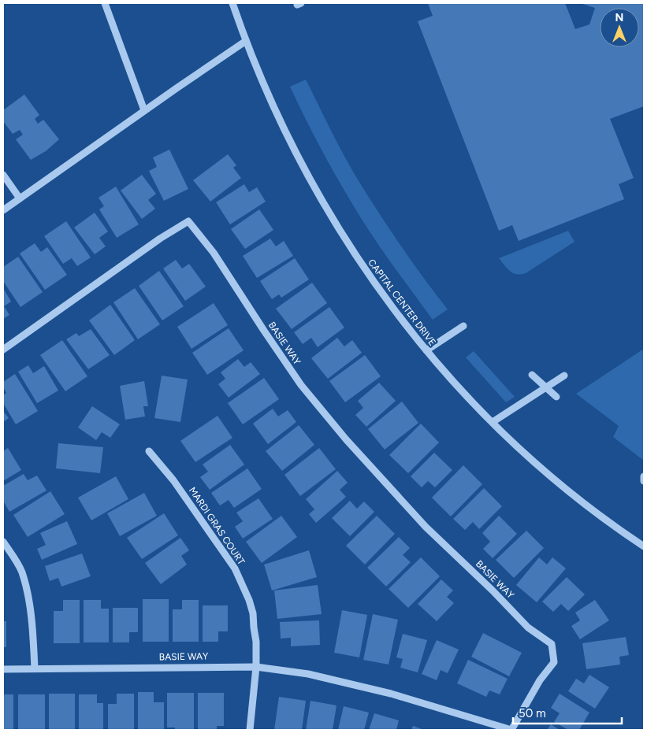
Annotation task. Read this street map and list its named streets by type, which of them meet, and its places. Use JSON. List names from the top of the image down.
{
  "streets": {
    "street": ["CAPITAL CENTER DRIVE", "BASIE WAY", "MARDI GRAS COURT"]
  },
  "crossings": [
    ["BASIE WAY", "MARDI GRAS COURT"]
  ],
  "scale_bar": "50 m",
  "north": "top"
}
